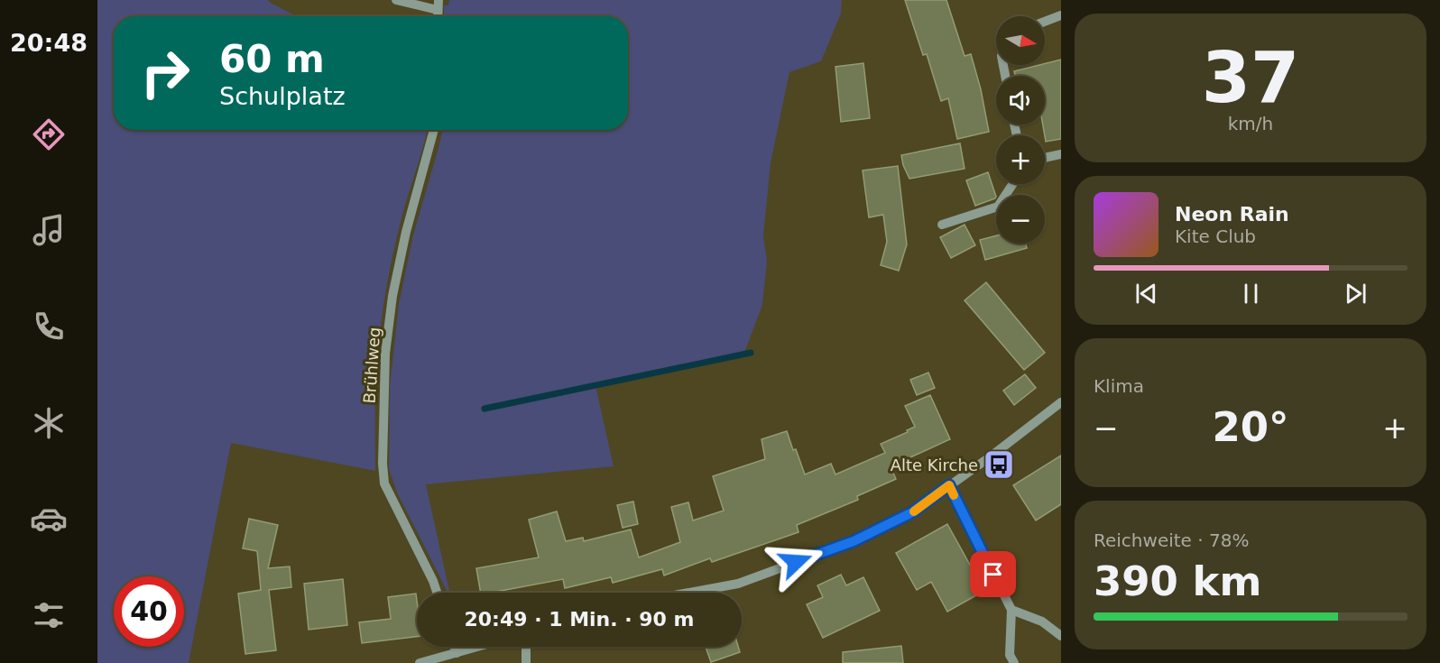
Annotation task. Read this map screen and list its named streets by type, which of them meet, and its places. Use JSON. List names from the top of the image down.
{
  "streets": {
    "street": ["Brühlweg"]
  },
  "places": {
    "bus stop": ["Alte Kirche"]
  },
  "north": "right",
  "page": {
    "tabs": "20:48",
    "tile": [
      ["37", "km/h"],
      "Klima",
      ["Reichweite · 78%", "390 km"]
    ],
    "map_buttons": ["+", "−"],
    "turn": ["60 m", "Schulplatz"],
    "song": ["Neon Rain", "Kite Club"],
    "heat": ["−", "20°", "+"],
    "limit": "40",
    "trip": "20:49 · 1 Min. · 90 m"
  }
}
